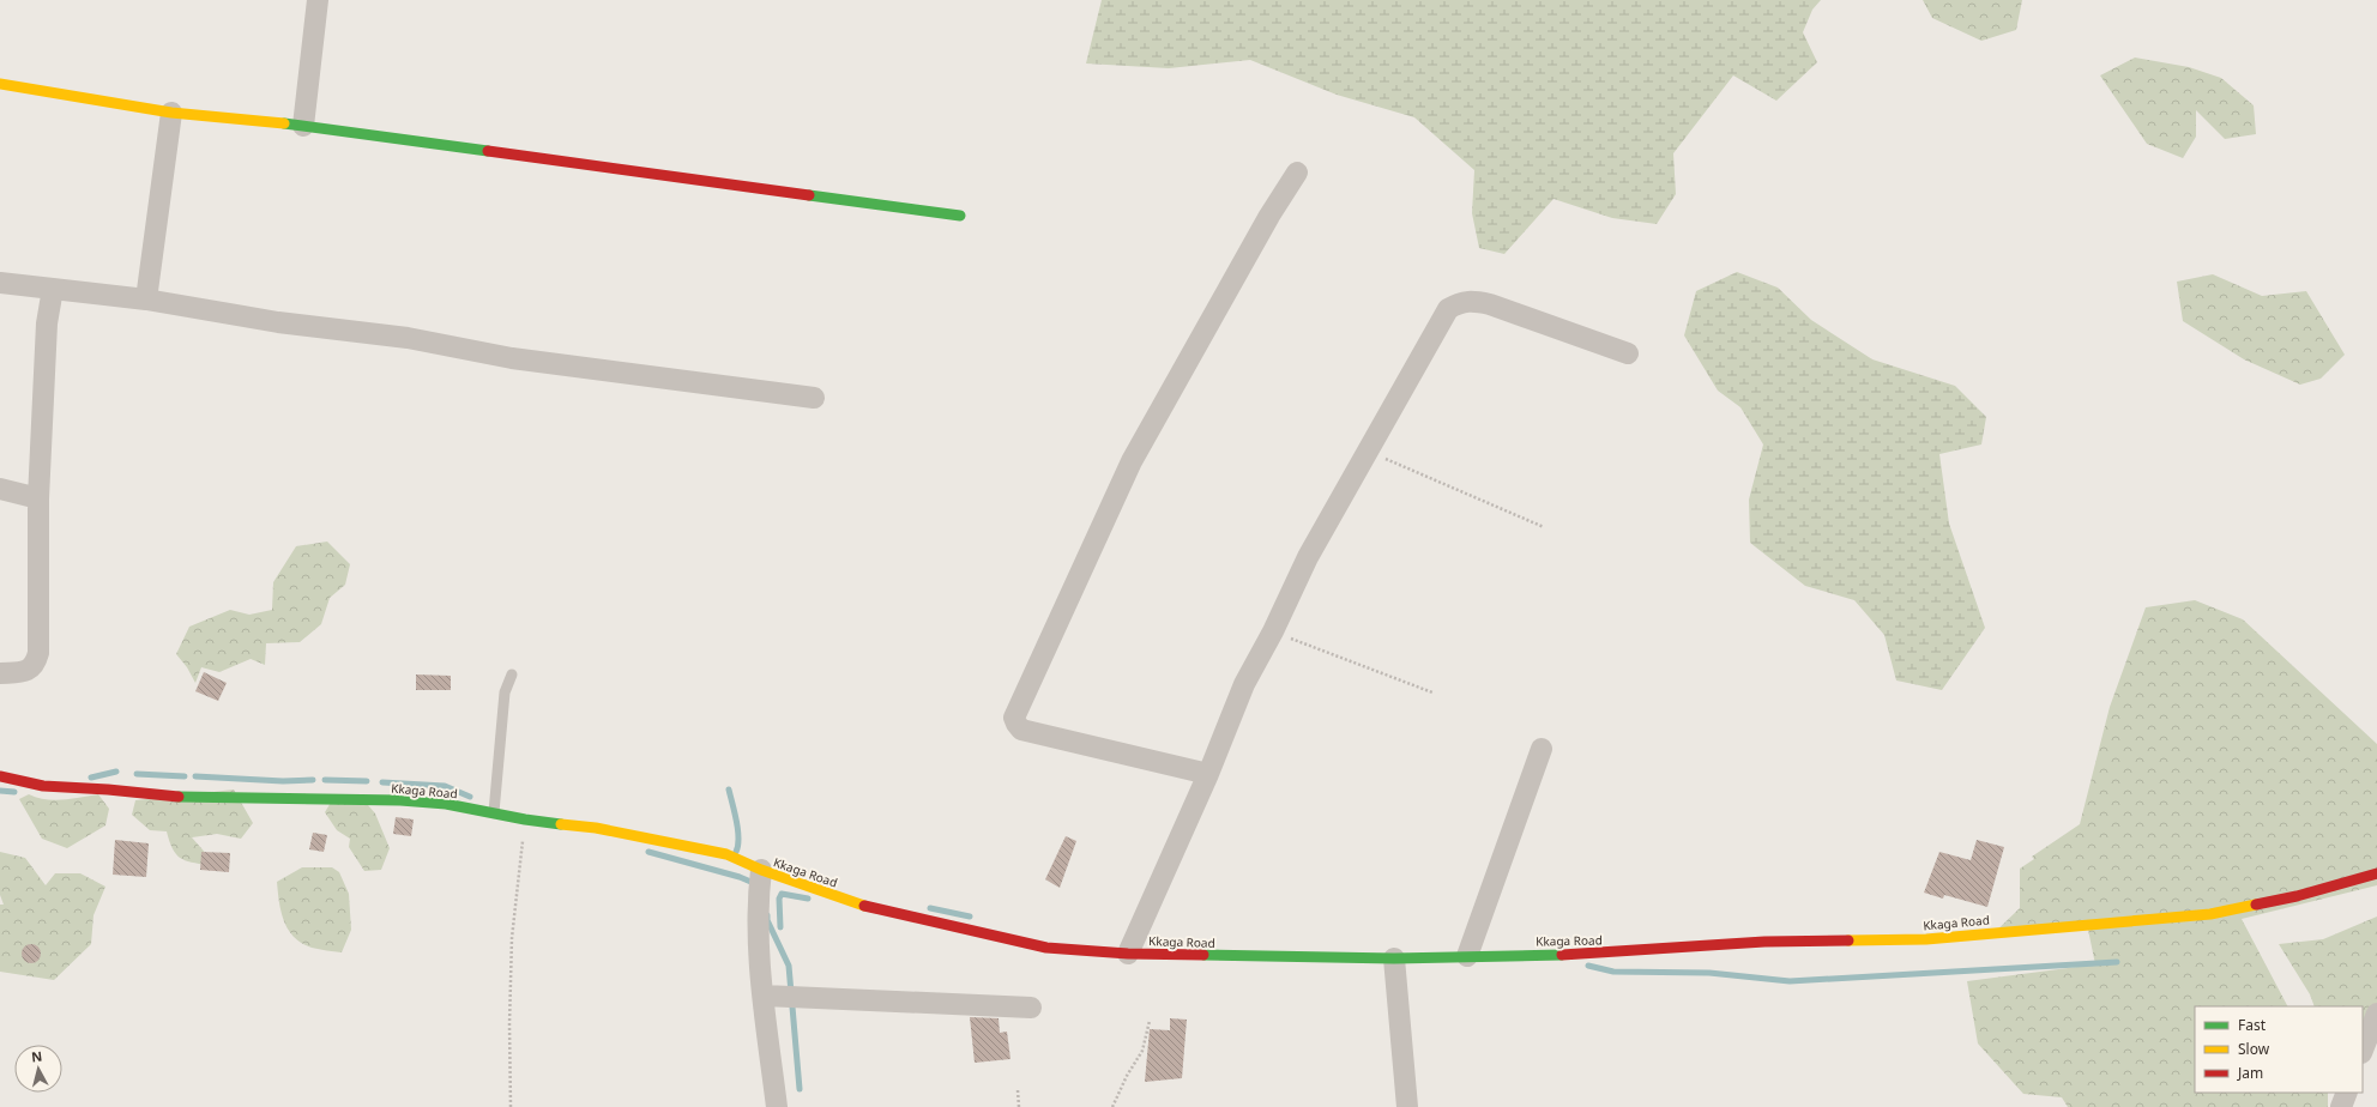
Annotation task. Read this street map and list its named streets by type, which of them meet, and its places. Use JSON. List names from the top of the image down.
{
  "streets": {
    "street": ["Kkaga Road"]
  },
  "legend": ["Fast", "Slow", "Jam"],
  "north": "top"
}
